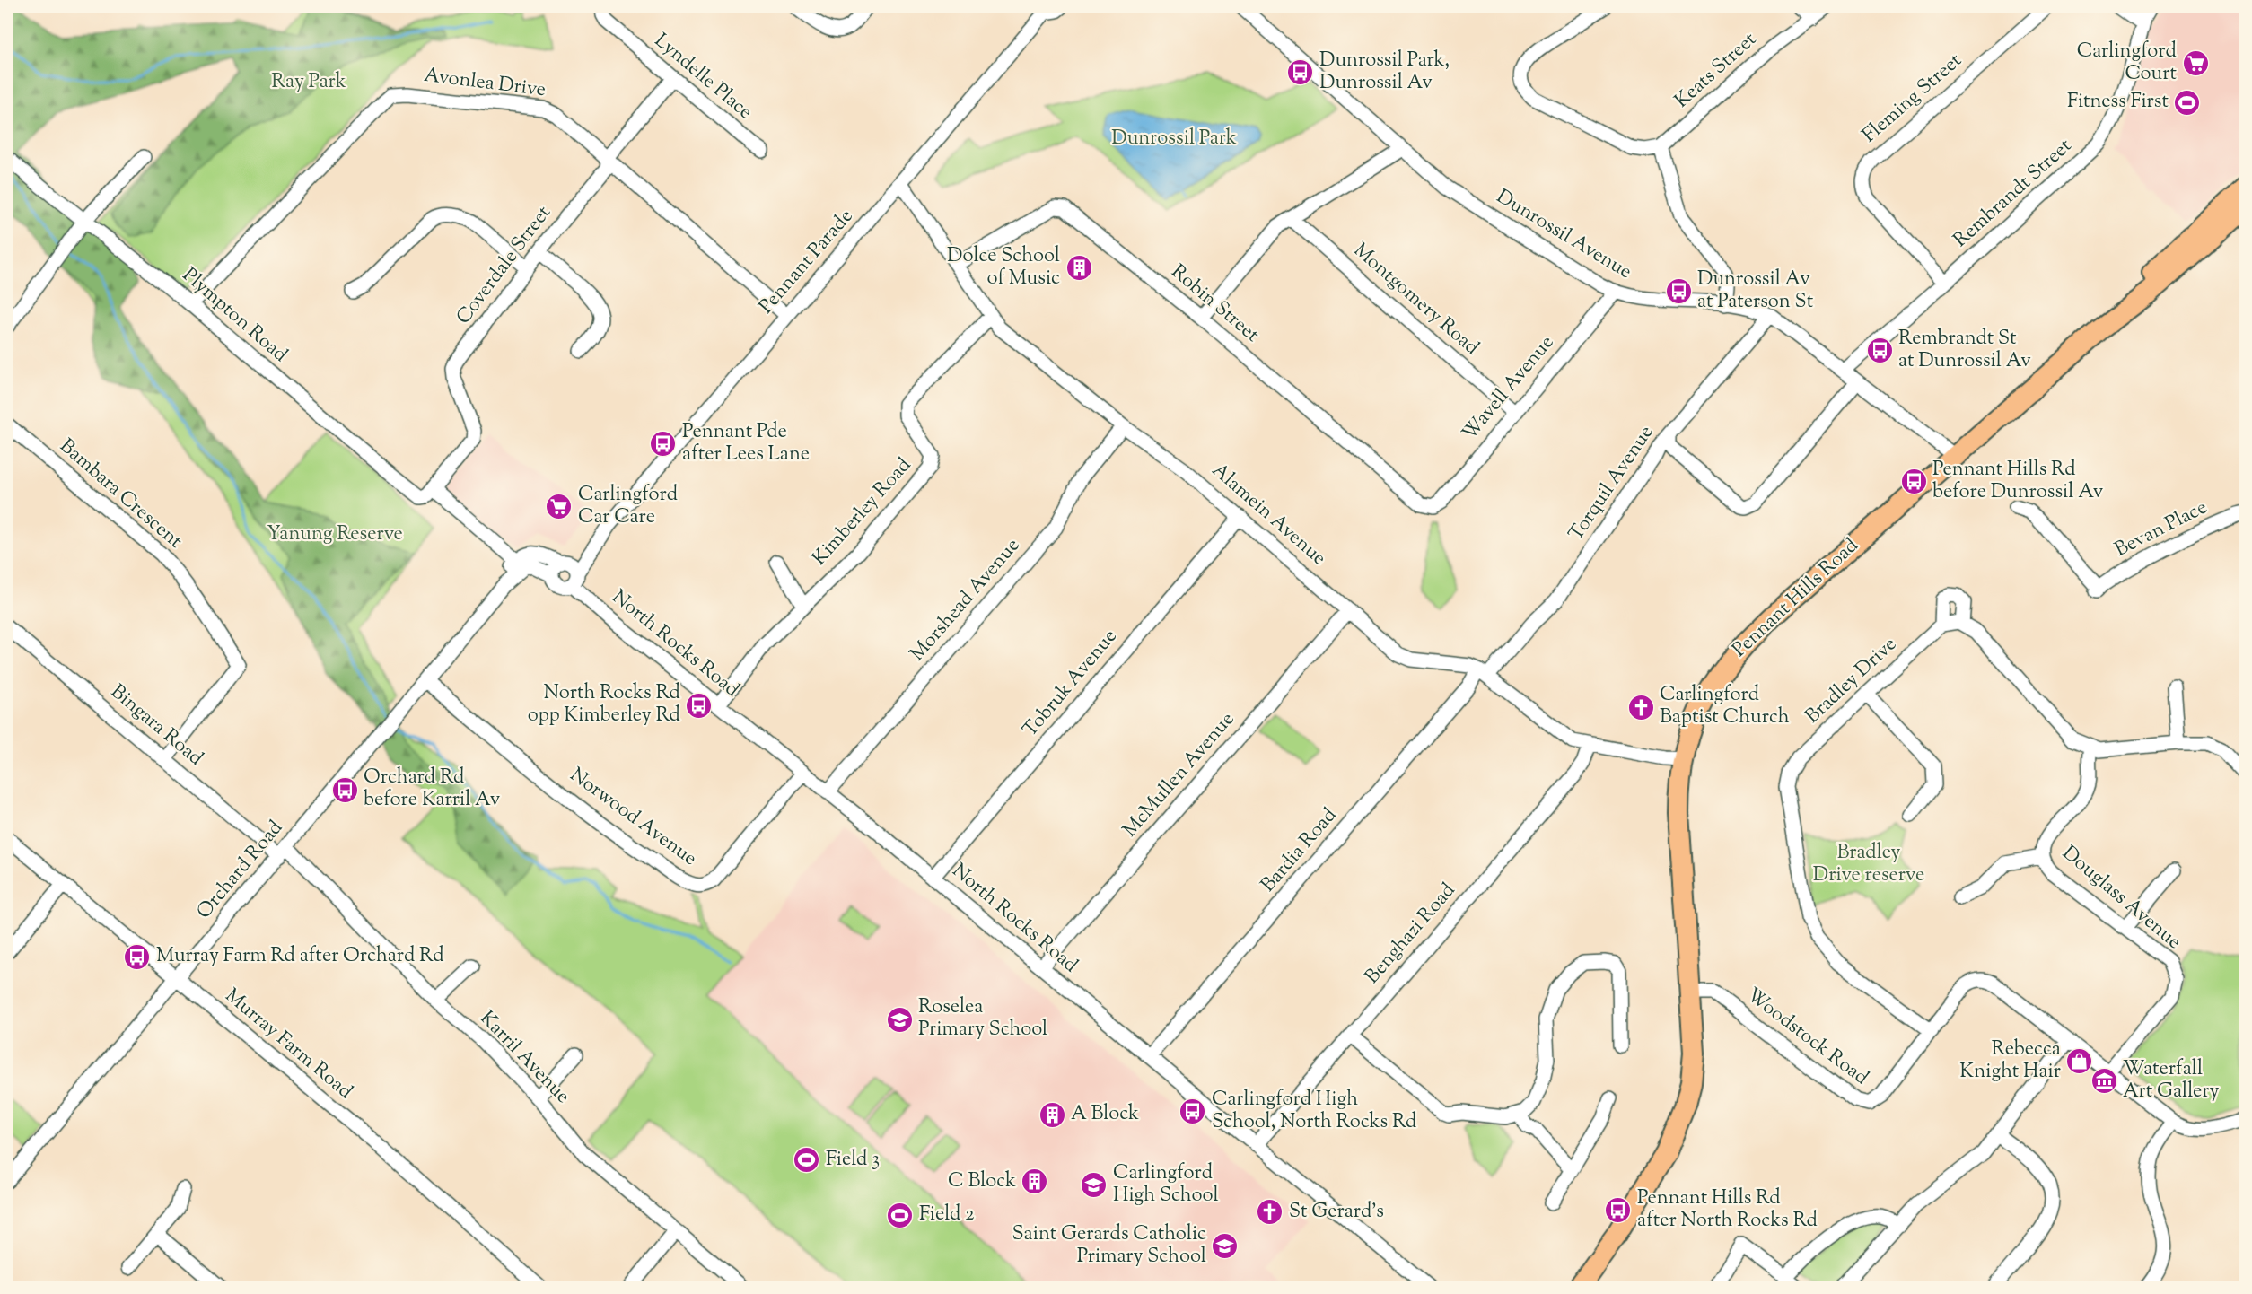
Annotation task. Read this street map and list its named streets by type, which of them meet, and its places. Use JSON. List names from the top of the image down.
{
  "streets": {
    "highway": ["Pennant Hills Road"],
    "street": [
      "Keats Street",
      "Lyndelle Place",
      "Avonlea Drive",
      "Fleming Street",
      "Rembrandt Street",
      "Dunrossil Avenue",
      "Pennant Parade",
      "Coverdale Street",
      "Montgomery Road",
      "Robin Street",
      "Plympton Road",
      "Wavell Avenue",
      "Torquil Avenue",
      "Bambara Crescent",
      "Kimberley Road",
      "Alamein Avenue",
      "Bevan Place",
      "Morshead Avenue",
      "North Rocks Road",
      "Bradley Drive",
      "Tobruk Avenue",
      "Bingara Road",
      "McMullen Avenue",
      "Norwood Avenue",
      "Bardia Road",
      "Orchard Road",
      "Douglass Avenue",
      "Benghazi Road",
      "Woodstock Road",
      "Murray Farm Road",
      "Karril Avenue"
    ]
  },
  "crossings": [
    ["Lyndelle Place", "Coverdale Street"],
    ["Avonlea Drive", "Pennant Parade"],
    ["Avonlea Drive", "Coverdale Street"],
    ["Avonlea Drive", "Plympton Road"],
    ["Fleming Street", "Rembrandt Street"],
    ["Rembrandt Street", "Dunrossil Avenue"],
    ["Dunrossil Avenue", "Wavell Avenue"],
    ["Dunrossil Avenue", "Torquil Avenue"],
    ["Dunrossil Avenue", "Pennant Hills Road"],
    ["Pennant Parade", "Alamein Avenue"],
    ["Pennant Parade", "North Rocks Road"],
    ["Coverdale Street", "Plympton Road"],
    ["Montgomery Road", "Wavell Avenue"],
    ["Robin Street", "Wavell Avenue"],
    ["Robin Street", "Alamein Avenue"],
    ["Torquil Avenue", "Alamein Avenue"],
    ["Torquil Avenue", "Bardia Road"],
    ["Bambara Crescent", "Bingara Road"],
    ["Kimberley Road", "Alamein Avenue"],
    ["Kimberley Road", "North Rocks Road"],
    ["Alamein Avenue", "Pennant Hills Road"],
    ["Alamein Avenue", "Morshead Avenue"],
    ["Alamein Avenue", "Tobruk Avenue"],
    ["Alamein Avenue", "McMullen Avenue"],
    ["Alamein Avenue", "Bardia Road"],
    ["Alamein Avenue", "Benghazi Road"],
    ["Pennant Hills Road", "Woodstock Road"],
    ["Morshead Avenue", "North Rocks Road"],
    ["North Rocks Road", "Tobruk Avenue"],
    ["North Rocks Road", "McMullen Avenue"],
    ["North Rocks Road", "Norwood Avenue"],
    ["North Rocks Road", "Bardia Road"],
    ["North Rocks Road", "Orchard Road"],
    ["North Rocks Road", "Benghazi Road"],
    ["Bradley Drive", "Woodstock Road"],
    ["Bingara Road", "Orchard Road"],
    ["Bingara Road", "Karril Avenue"],
    ["Norwood Avenue", "Orchard Road"],
    ["Orchard Road", "Murray Farm Road"],
    ["Orchard Road", "Karril Avenue"],
    ["Douglass Avenue", "Woodstock Road"]
  ],
  "parks": [
    "Ray Park",
    "Dunrossil Park",
    "Yanung Reserve",
    "Bradley Drive reserve"
  ],
  "places": {
    "supermarket": ["Carlingford Court", "Carlingford Car Care"],
    "bus stop": [
      "Dunrossil Park, Dunrossil Av",
      "Dunrossil Av at Paterson St",
      "Rembrandt St at Dunrossil Av",
      "Pennant Pde after Lees Lane",
      "Pennant Hills Rd before Dunrossil Av",
      "North Rocks Rd opp Kimberley Rd",
      "Orchard Rd before Karril Av",
      "Murray Farm Rd after Orchard Rd",
      "Carlingford High School, North Rocks Rd",
      "Pennant Hills Rd after North Rocks Rd"
    ],
    "sports": ["Fitness First", "Field 3", "Field 2"],
    "building": ["Dolce School of Music", "A Block", "C Block"],
    "church": ["Carlingford Baptist Church", "St Gerard's"],
    "school or university": ["Roselea Primary School", "Carlingford High School", "Saint Gerards Catholic Primary School"],
    "shop": ["Rebecca Knight Hair"],
    "museum": ["Waterfall Art Gallery"]
  }
}
